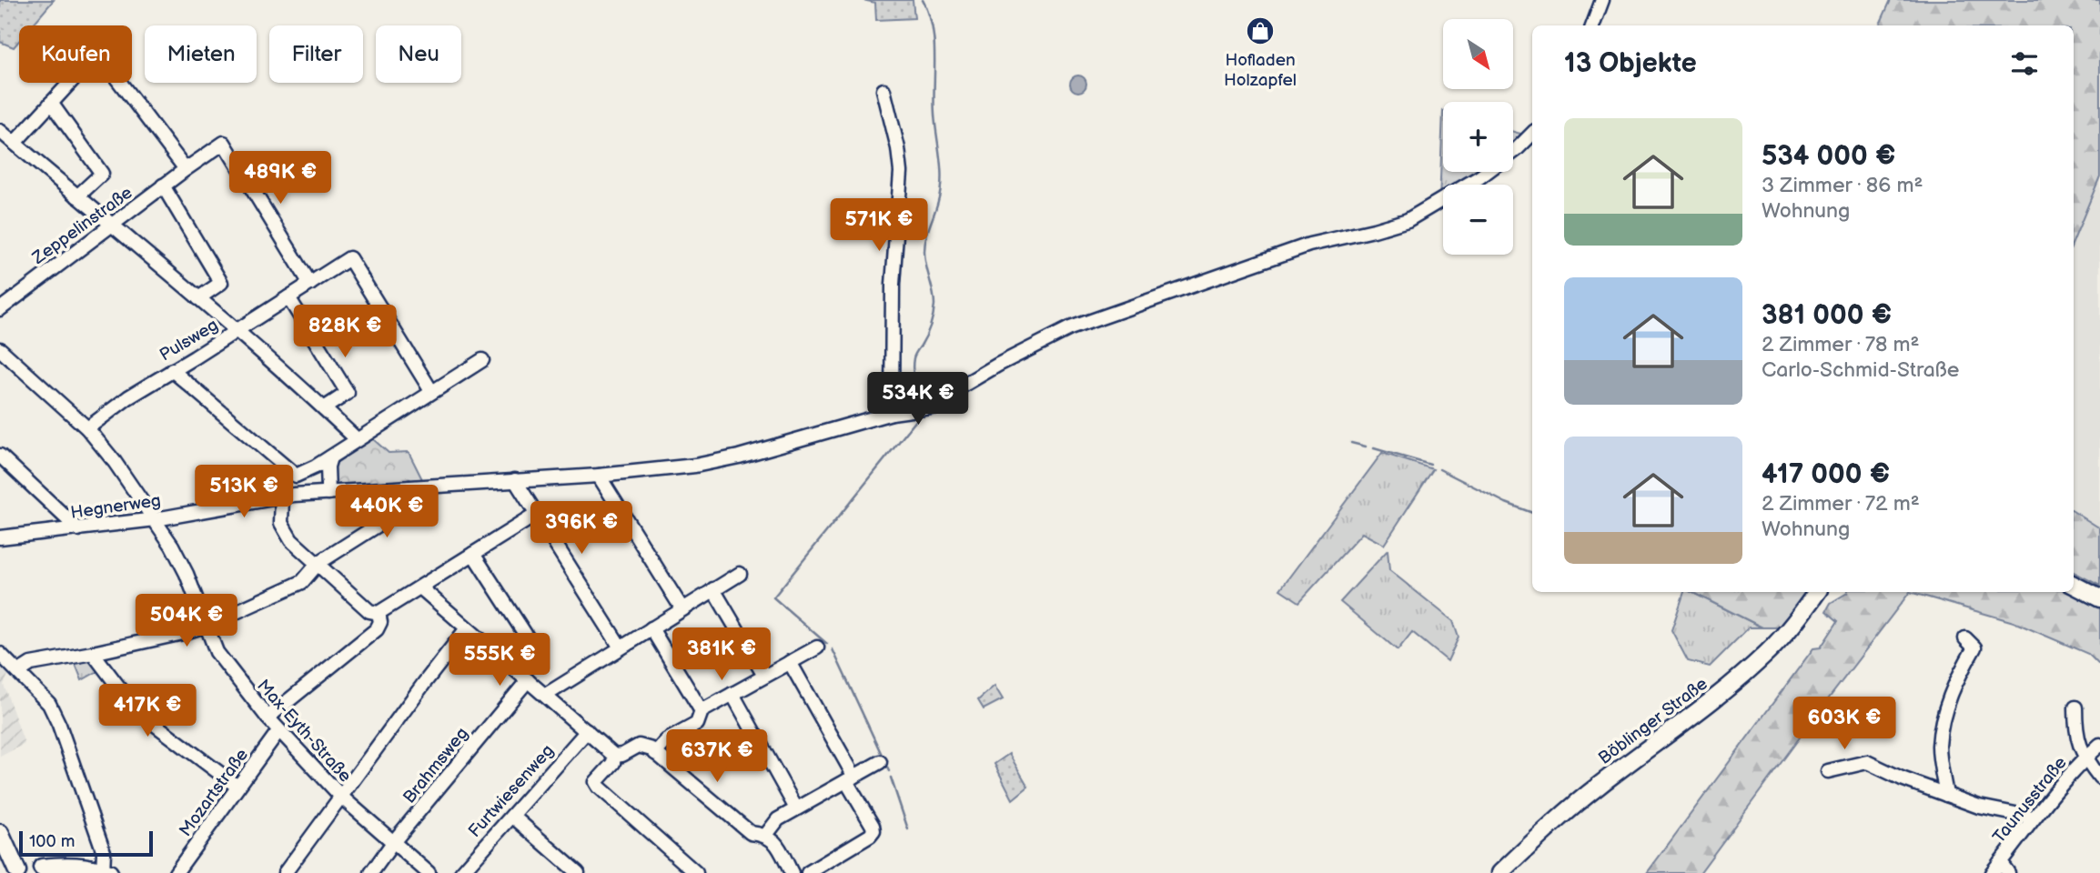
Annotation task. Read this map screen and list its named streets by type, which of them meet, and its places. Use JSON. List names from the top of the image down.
{
  "streets": {
    "main road": ["Böblinger Straße"],
    "street": [
      "Zeppelinstraße",
      "Pulsweg",
      "Hegnerweg",
      "Max-Eyth-Straße",
      "Brahmsweg",
      "Furtwiesenweg",
      "Mozartstraße",
      "Taunusstraße"
    ]
  },
  "crossings": [
    ["Zeppelinstraße", "Pulsweg"],
    ["Pulsweg", "Max-Eyth-Straße"],
    ["Hegnerweg", "Max-Eyth-Straße"],
    ["Max-Eyth-Straße", "Brahmsweg"],
    ["Max-Eyth-Straße", "Mozartstraße"]
  ],
  "places": {
    "shop": ["Hofladen Holzapfel"]
  },
  "scale_bar": "100 m",
  "north": "bottom right",
  "page": {
    "map_buttons": ["+", "−"],
    "chip": [
      "Kaufen",
      "Mieten",
      "Filter",
      "Neu"
    ],
    "heading": "13 Objekte",
    "list": [
      {
        "name": "534 000 €",
        "note": "3 Zimmer · 86 m² · Wohnung"
      },
      {
        "name": "381 000 €",
        "note": "2 Zimmer · 78 m² · Carlo-Schmid-Straße"
      },
      {
        "name": "417 000 €",
        "note": "2 Zimmer · 72 m² · Wohnung"
      }
    ],
    "price": [
      "489K €",
      "571K €",
      "828K €",
      "534K €",
      "513K €",
      "440K €",
      "396K €",
      "504K €",
      "381K €",
      "555K €",
      "417K €",
      "603K €",
      "637K €"
    ],
    "scale": "100 m"
  }
}
